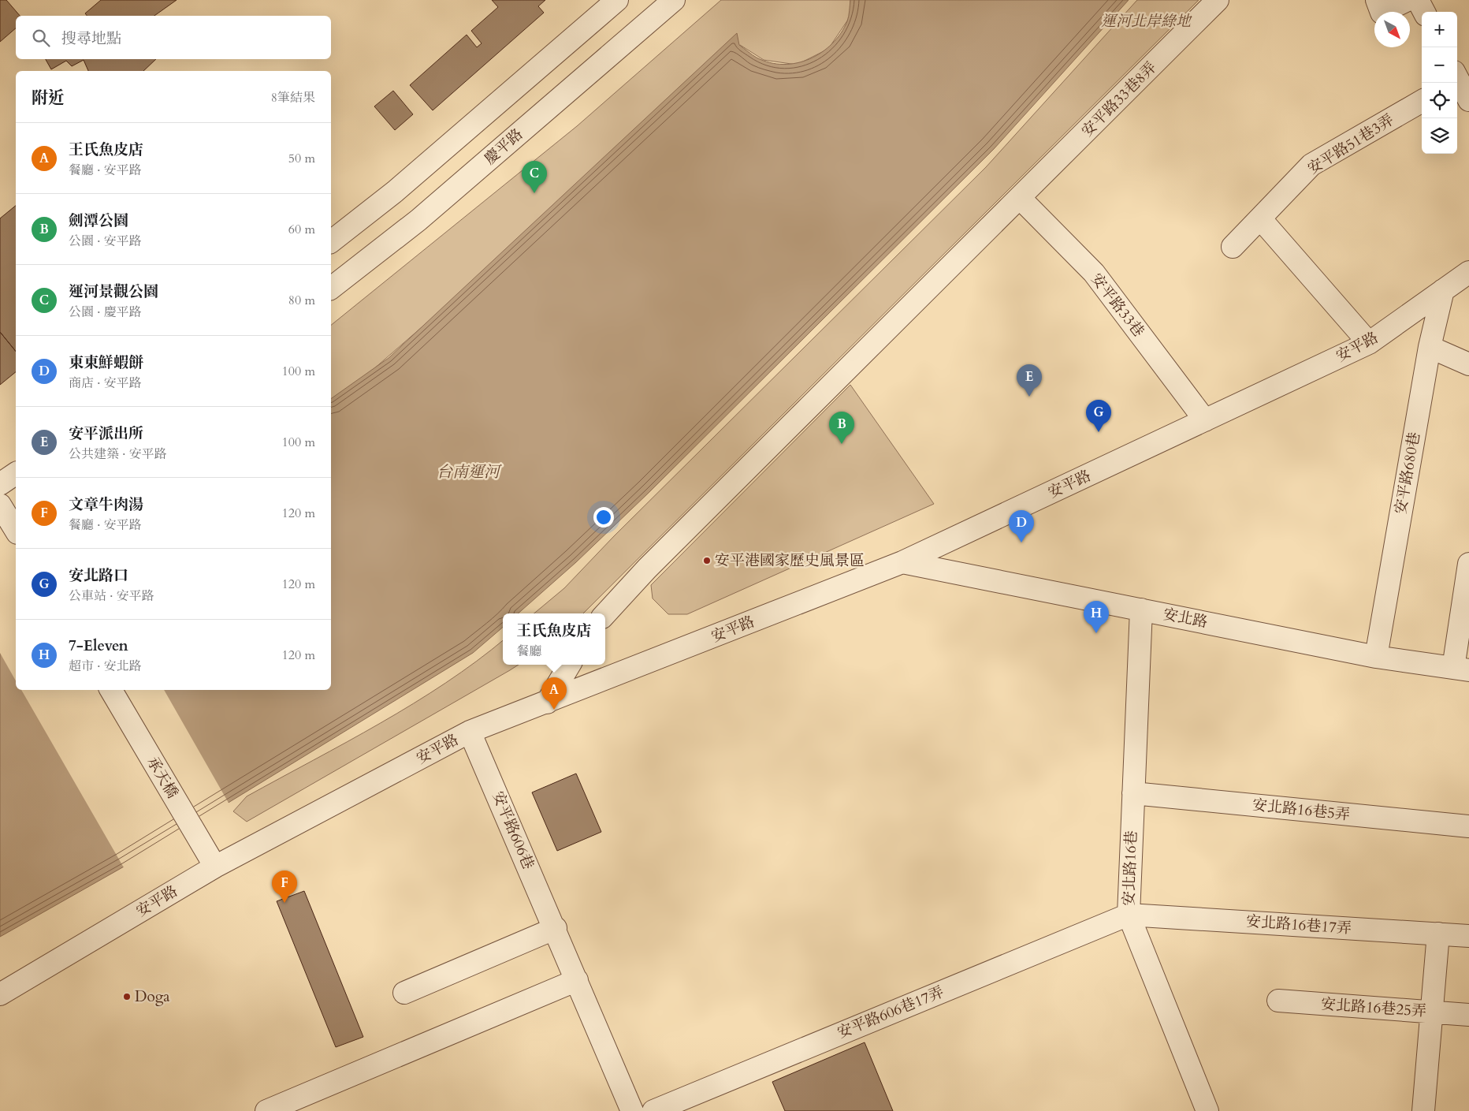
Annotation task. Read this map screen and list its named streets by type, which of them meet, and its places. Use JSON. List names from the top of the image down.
{
  "streets": {
    "street": [
      "安平路33巷8弄",
      "安平路51巷3弄",
      "慶平路",
      "安平路33巷",
      "安平路",
      "安平路680巷",
      "安北路",
      "承天橋",
      "安北路16巷5弄",
      "安平路606巷",
      "安北路16巷",
      "安北路16巷17弄",
      "安北路16巷25弄",
      "安平路606巷17弄"
    ]
  },
  "crossings": [
    ["安平路33巷8弄", "安平路33巷"],
    ["安平路33巷", "安平路"],
    ["安平路", "安平路680巷"],
    ["安平路", "安北路"],
    ["安平路", "承天橋"],
    ["安平路", "安平路606巷"],
    ["安平路680巷", "安北路"],
    ["安北路", "安北路16巷"],
    ["安北路16巷5弄", "安北路16巷"],
    ["安北路16巷", "安北路16巷17弄"],
    ["安北路16巷", "安平路606巷17弄"],
    ["安北路16巷17弄", "安平路606巷17弄"]
  ],
  "water": ["台南運河"],
  "parks": ["運河北岸綠地"],
  "places": ["安平港國家歷史風景區", "Doga"],
  "north": "bottom right",
  "page": {
    "map_buttons": ["+", "−"],
    "search": "搜尋地點",
    "heading": ["附近", "8筆結果"],
    "list": [
      {
        "mark": "A",
        "name": "王氏魚皮店",
        "note": "餐廳 · 安平路",
        "value": "50 m"
      },
      {
        "mark": "B",
        "name": "劍潭公園",
        "note": "公園 · 安平路",
        "value": "60 m"
      },
      {
        "mark": "C",
        "name": "運河景觀公園",
        "note": "公園 · 慶平路",
        "value": "80 m"
      },
      {
        "mark": "D",
        "name": "東東鮮蝦餅",
        "note": "商店 · 安平路",
        "value": "100 m"
      },
      {
        "mark": "E",
        "name": "安平派出所",
        "note": "公共建築 · 安平路",
        "value": "100 m"
      },
      {
        "mark": "F",
        "name": "文章牛肉湯",
        "note": "餐廳 · 安平路",
        "value": "120 m"
      },
      {
        "mark": "G",
        "name": "安北路口",
        "note": "公車站 · 安平路",
        "value": "120 m"
      },
      {
        "mark": "H",
        "name": "7-Eleven",
        "note": "超市 · 安北路",
        "value": "120 m"
      }
    ],
    "pins": [
      "C",
      "E",
      "G",
      "B",
      "D",
      "H",
      "A",
      "F"
    ],
    "popup": ["王氏魚皮店", "餐廳"]
  }
}
